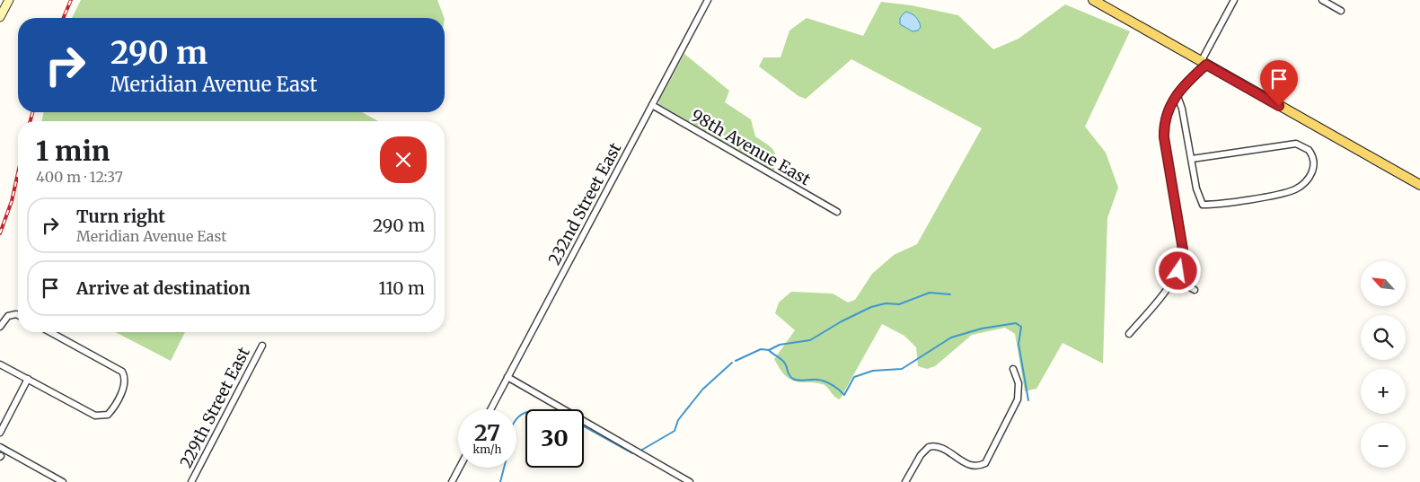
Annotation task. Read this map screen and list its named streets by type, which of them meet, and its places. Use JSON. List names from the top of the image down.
{
  "streets": {
    "street": ["98th Avenue East", "232nd Street East", "229th Street East"]
  },
  "crossings": [
    ["98th Avenue East", "232nd Street East"]
  ],
  "north": "top left",
  "page": {
    "turn": ["290 m", "Meridian Avenue East"],
    "heading": ["1 min", "400 m · 12:37"],
    "list": [
      {
        "name": "Turn right",
        "note": "Meridian Avenue East",
        "value": "290 m"
      },
      {
        "name": "Arrive at destination",
        "value": "110 m"
      }
    ],
    "map_buttons": ["+", "−"],
    "speed": "27 km/h",
    "limit": "30"
  }
}
